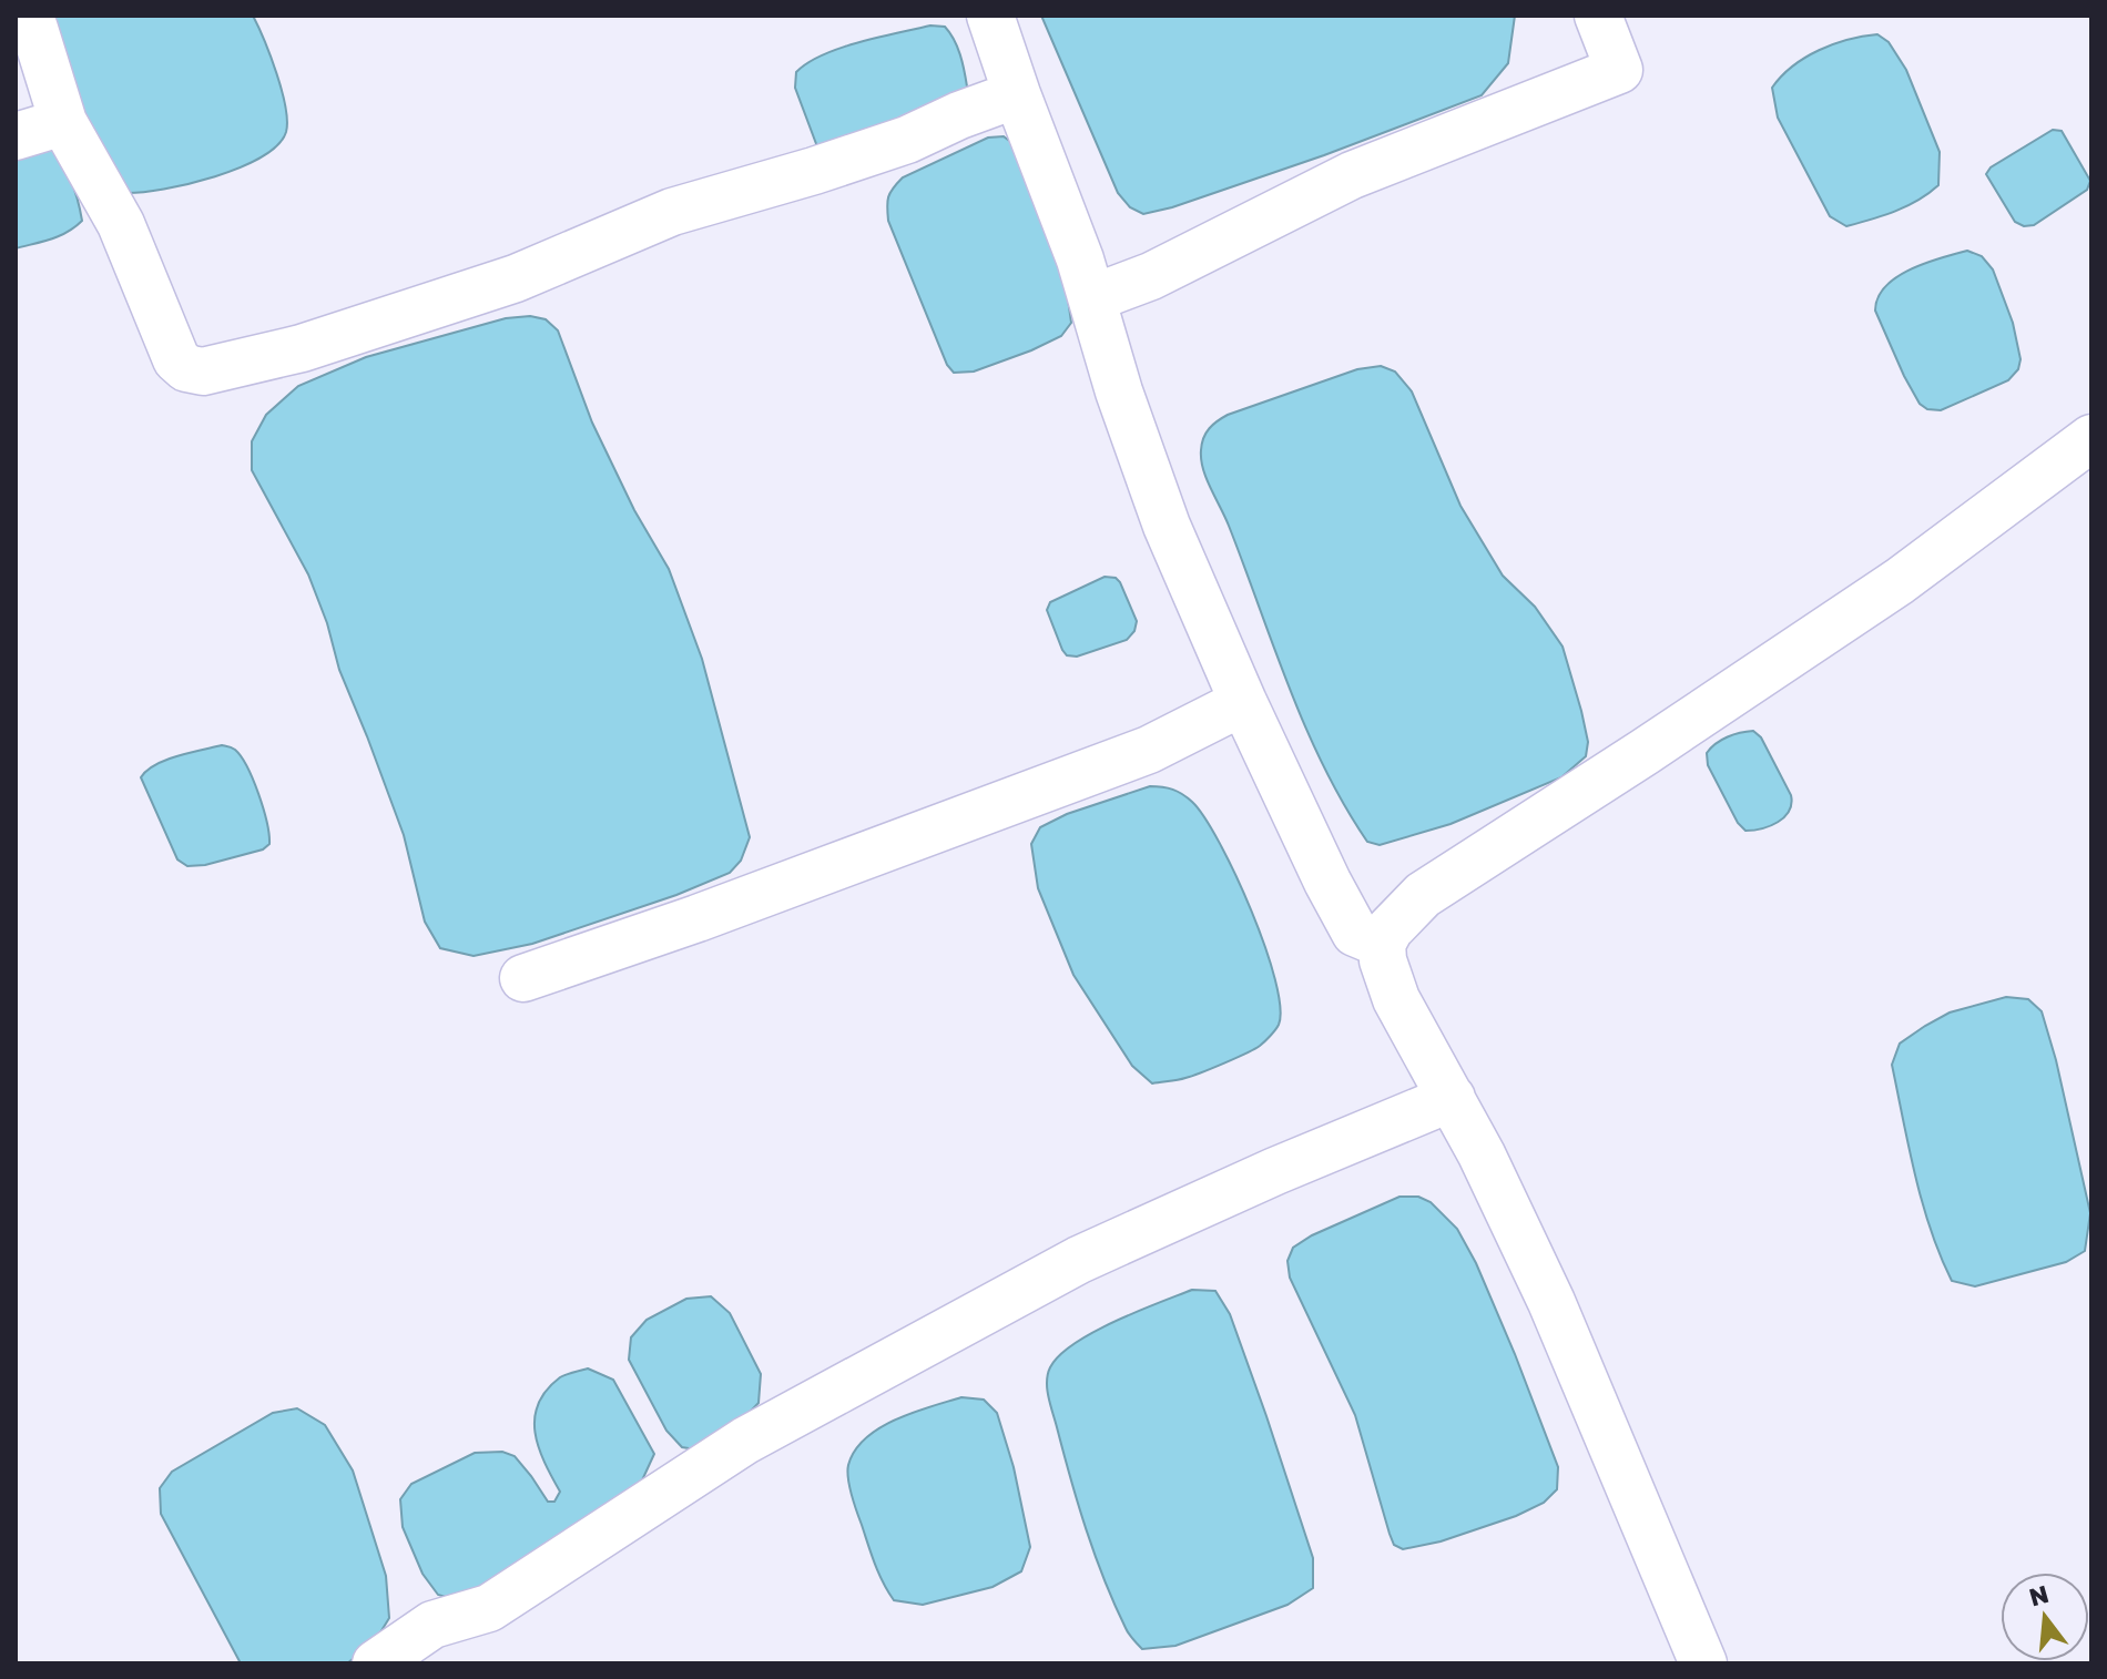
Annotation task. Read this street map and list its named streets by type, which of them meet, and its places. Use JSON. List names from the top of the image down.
{
  "north": "top"
}
